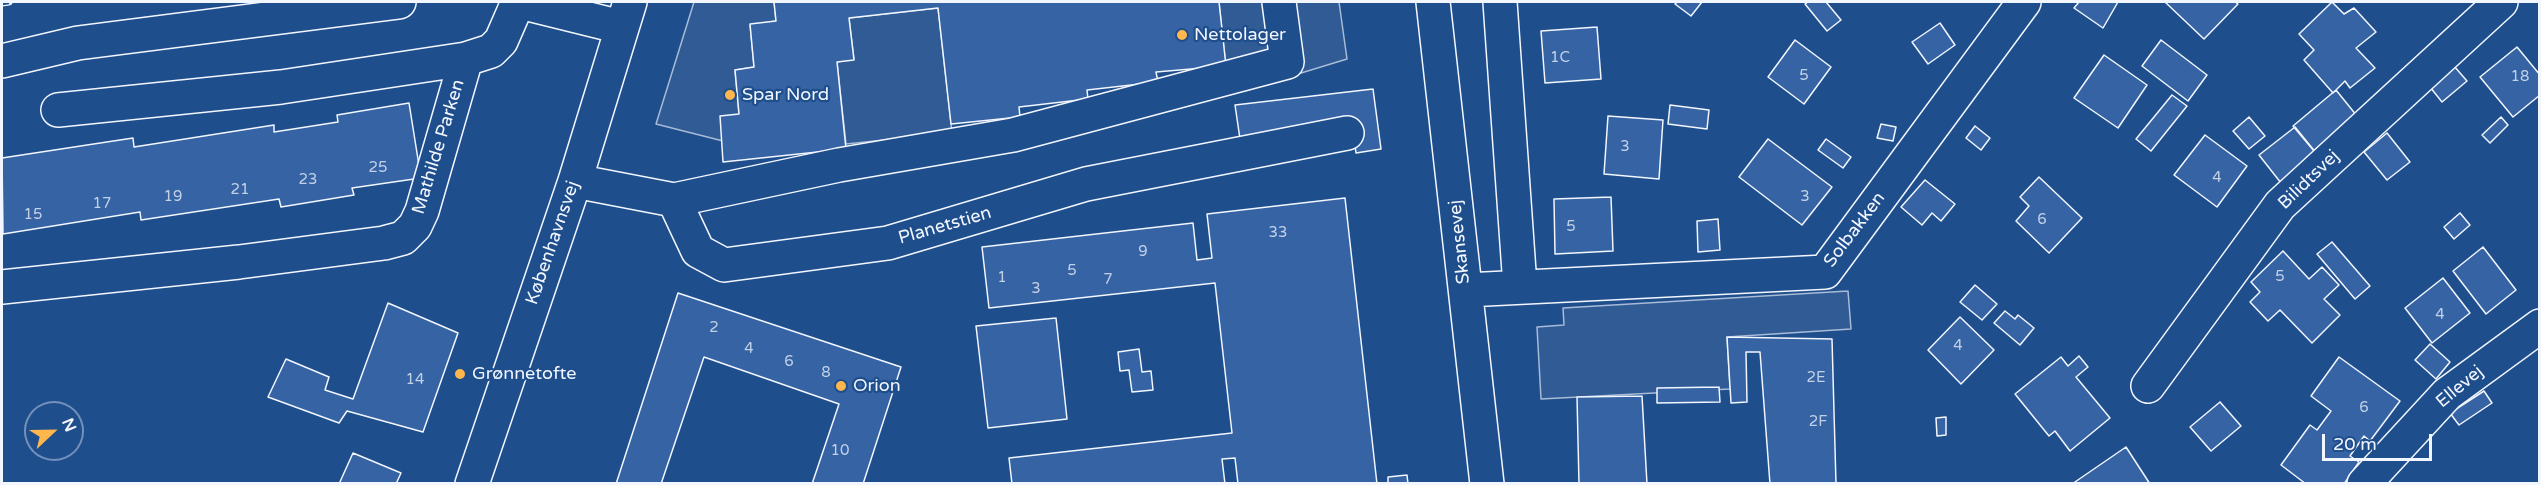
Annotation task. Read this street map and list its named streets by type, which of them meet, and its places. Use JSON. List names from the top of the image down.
{
  "streets": {
    "street": [
      "Mathilde Parken",
      "Bilidtsvej",
      "Planetstien",
      "Solbakken",
      "Skansevej",
      "Københavnsvej",
      "Ellevej"
    ]
  },
  "crossings": [
    ["Solbakken", "Skansevej"]
  ],
  "places": [
    "Nettolager",
    "Spar Nord",
    "Grønnetofte",
    "Orion"
  ],
  "house_numbers": [
    "1C",
    "5",
    "18",
    "3",
    "25",
    "4",
    "23",
    "21",
    "19",
    "3",
    "17",
    "15",
    "6",
    "5",
    "33",
    "9",
    "5",
    "5",
    "1",
    "7",
    "3",
    "4",
    "2",
    "4",
    "4",
    "6",
    "8",
    "2E",
    "14",
    "6",
    "2F",
    "10"
  ],
  "scale_bar": "20 m",
  "north": "right"
}
